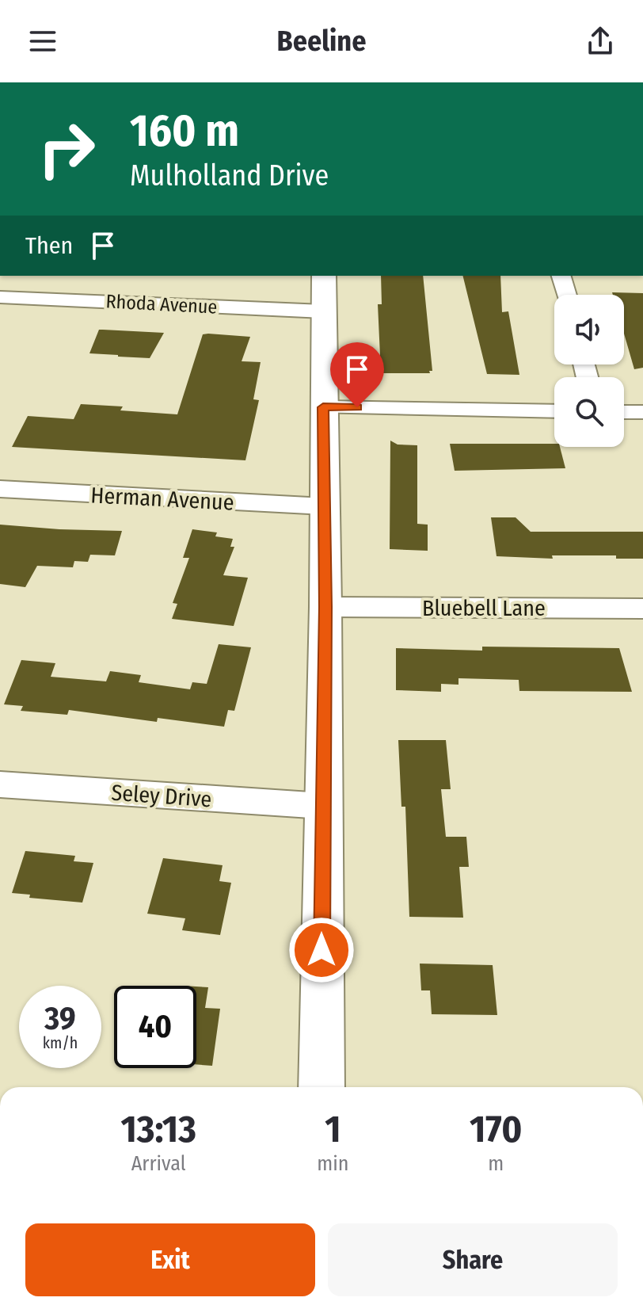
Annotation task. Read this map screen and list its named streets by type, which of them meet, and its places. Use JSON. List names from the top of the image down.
{
  "streets": {
    "street": [
      "Rhoda Avenue",
      "Herman Avenue",
      "Bluebell Lane",
      "Seley Drive"
    ]
  },
  "page": {
    "header": "Beeline",
    "turn": ["160 m", "Mulholland Drive"],
    "then": "Then",
    "speed": "39 km/h",
    "limit": "40",
    "eta": [
      "13:13",
      "Arrival",
      "1",
      "min",
      "170",
      "m"
    ],
    "buttons": ["Exit", "Share"]
  }
}
